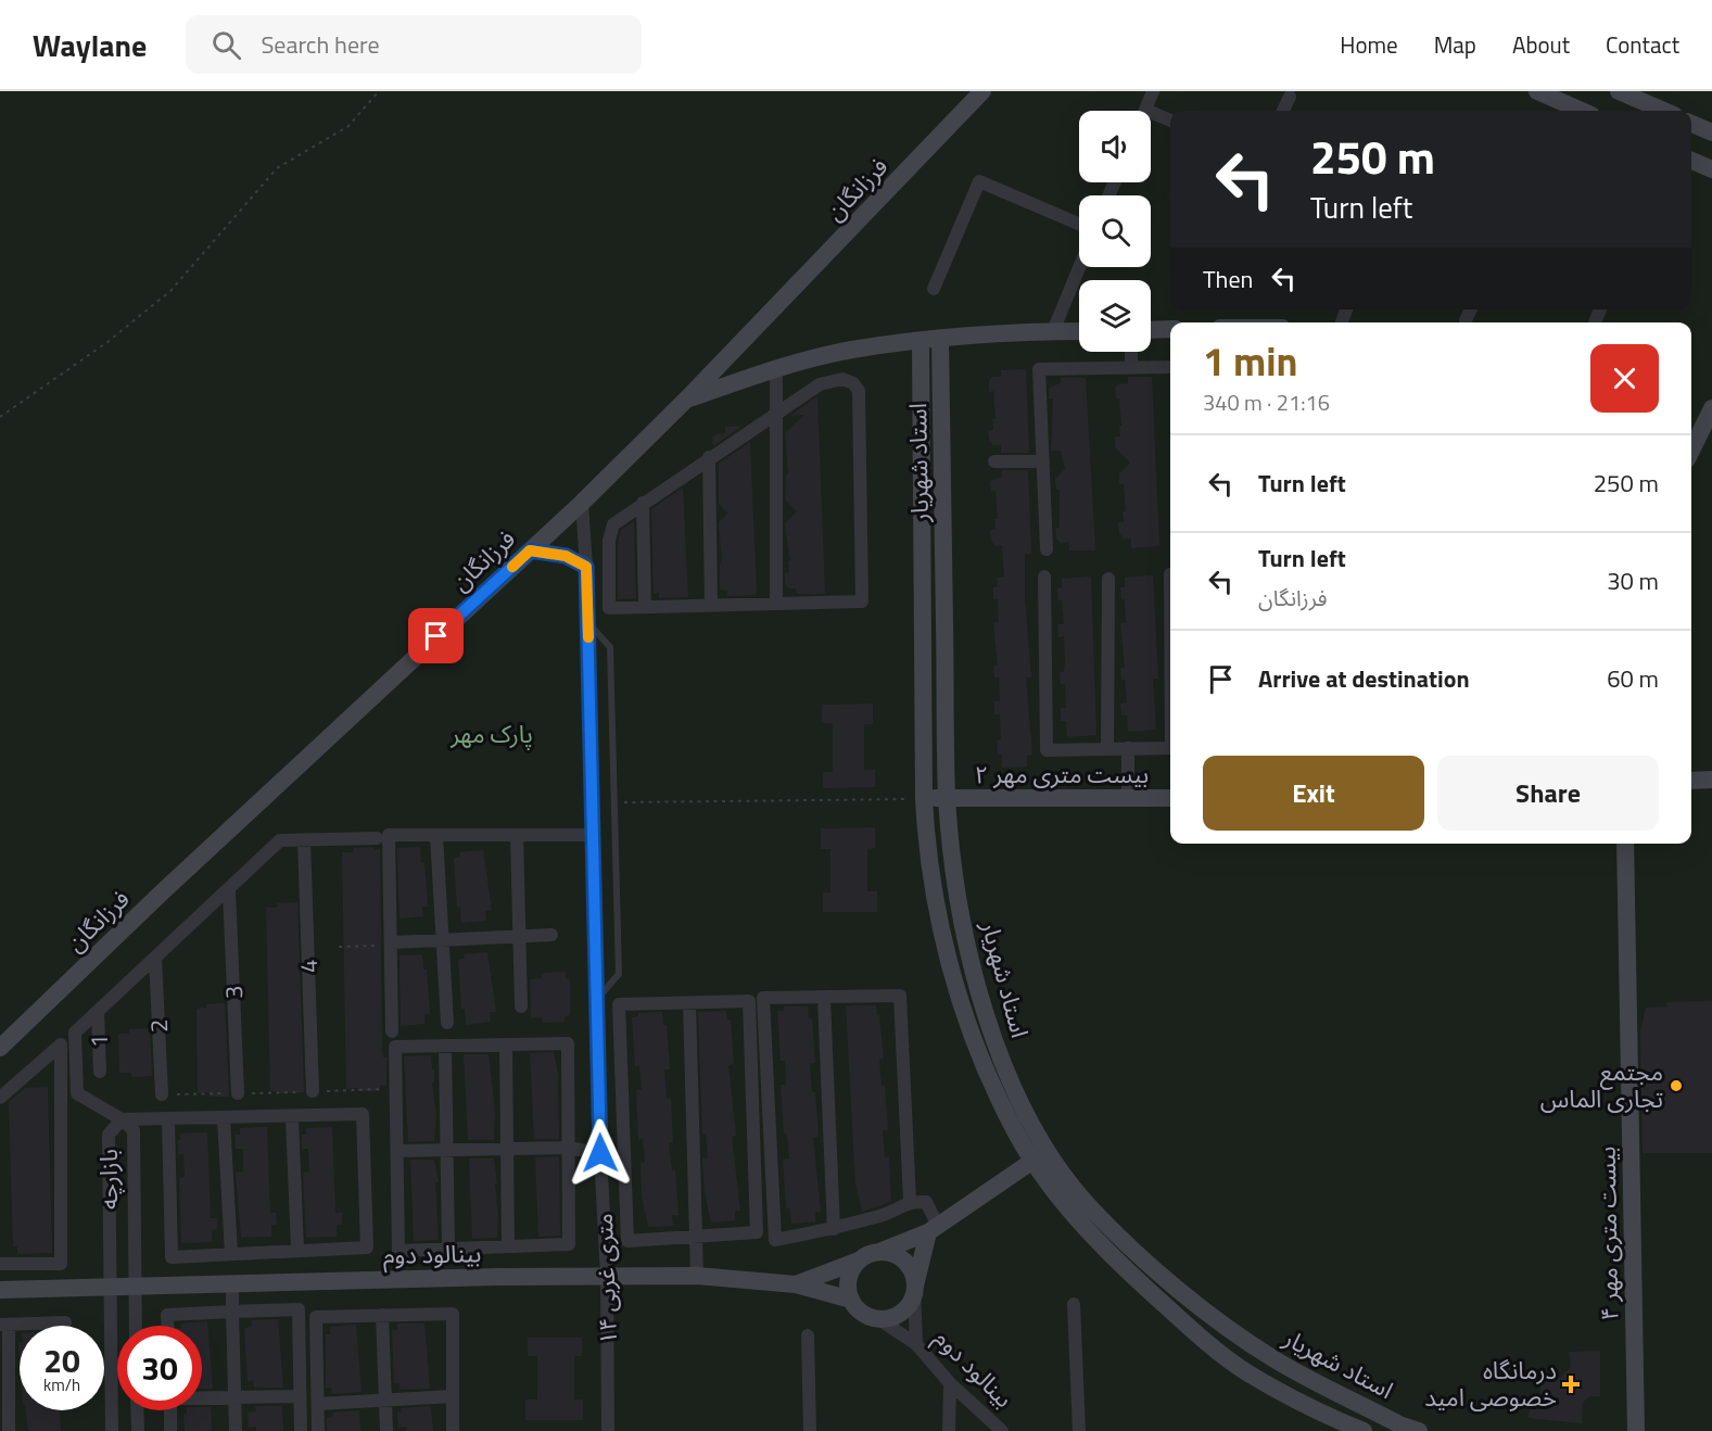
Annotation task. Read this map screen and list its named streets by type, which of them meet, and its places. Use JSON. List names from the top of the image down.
{
  "streets": {
    "main road": [
      "فرزانگان",
      "استاد شهریار",
      "بیست متری مهر ۲",
      "بیست متری مهر ۴",
      "بینالود دوم"
    ],
    "street": [
      "4",
      "3",
      "2",
      "1",
      "بازارچه",
      "۱۴ متری غربی"
    ]
  },
  "crossings": [
    ["فرزانگان", "۱۴ متری غربی"],
    ["استاد شهریار", "بیست متری مهر ۲"],
    ["بازارچه", "بینالود دوم"],
    ["بینالود دوم", "۱۴ متری غربی"]
  ],
  "parks": ["پارک مهر"],
  "places": {
    "other": ["مجتمع تجاری الماس"],
    "health": ["درمانگاه خصوصی امید"]
  },
  "page": {
    "header": "Waylane",
    "search": "Search here",
    "nav": [
      "Home",
      "Map",
      "About",
      "Contact"
    ],
    "turn": ["250 m", "Turn left"],
    "then": "Then",
    "heading": ["1 min", "340 m · 21:16"],
    "list": [
      {
        "name": "Turn left",
        "value": "250 m"
      },
      {
        "name": "Turn left",
        "note": "فرزانگان",
        "value": "30 m"
      },
      {
        "name": "Arrive at destination",
        "value": "60 m"
      }
    ],
    "buttons": ["Exit", "Share"],
    "speed": "20 km/h",
    "limit": "30"
  }
}
